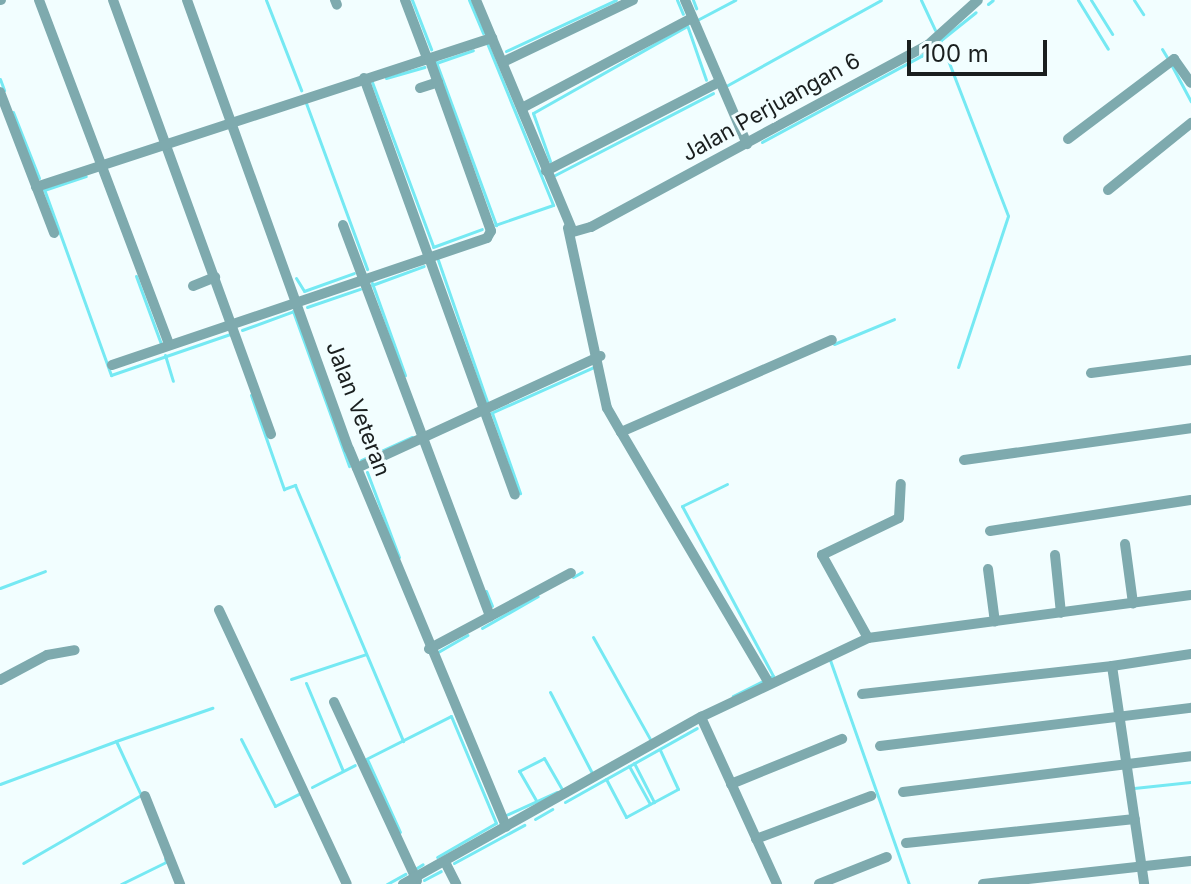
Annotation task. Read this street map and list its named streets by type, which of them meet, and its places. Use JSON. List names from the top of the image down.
{
  "streets": {
    "street": ["Jalan Perjuangan 6", "Jalan Veteran"]
  },
  "scale_bar": "100 m"
}
